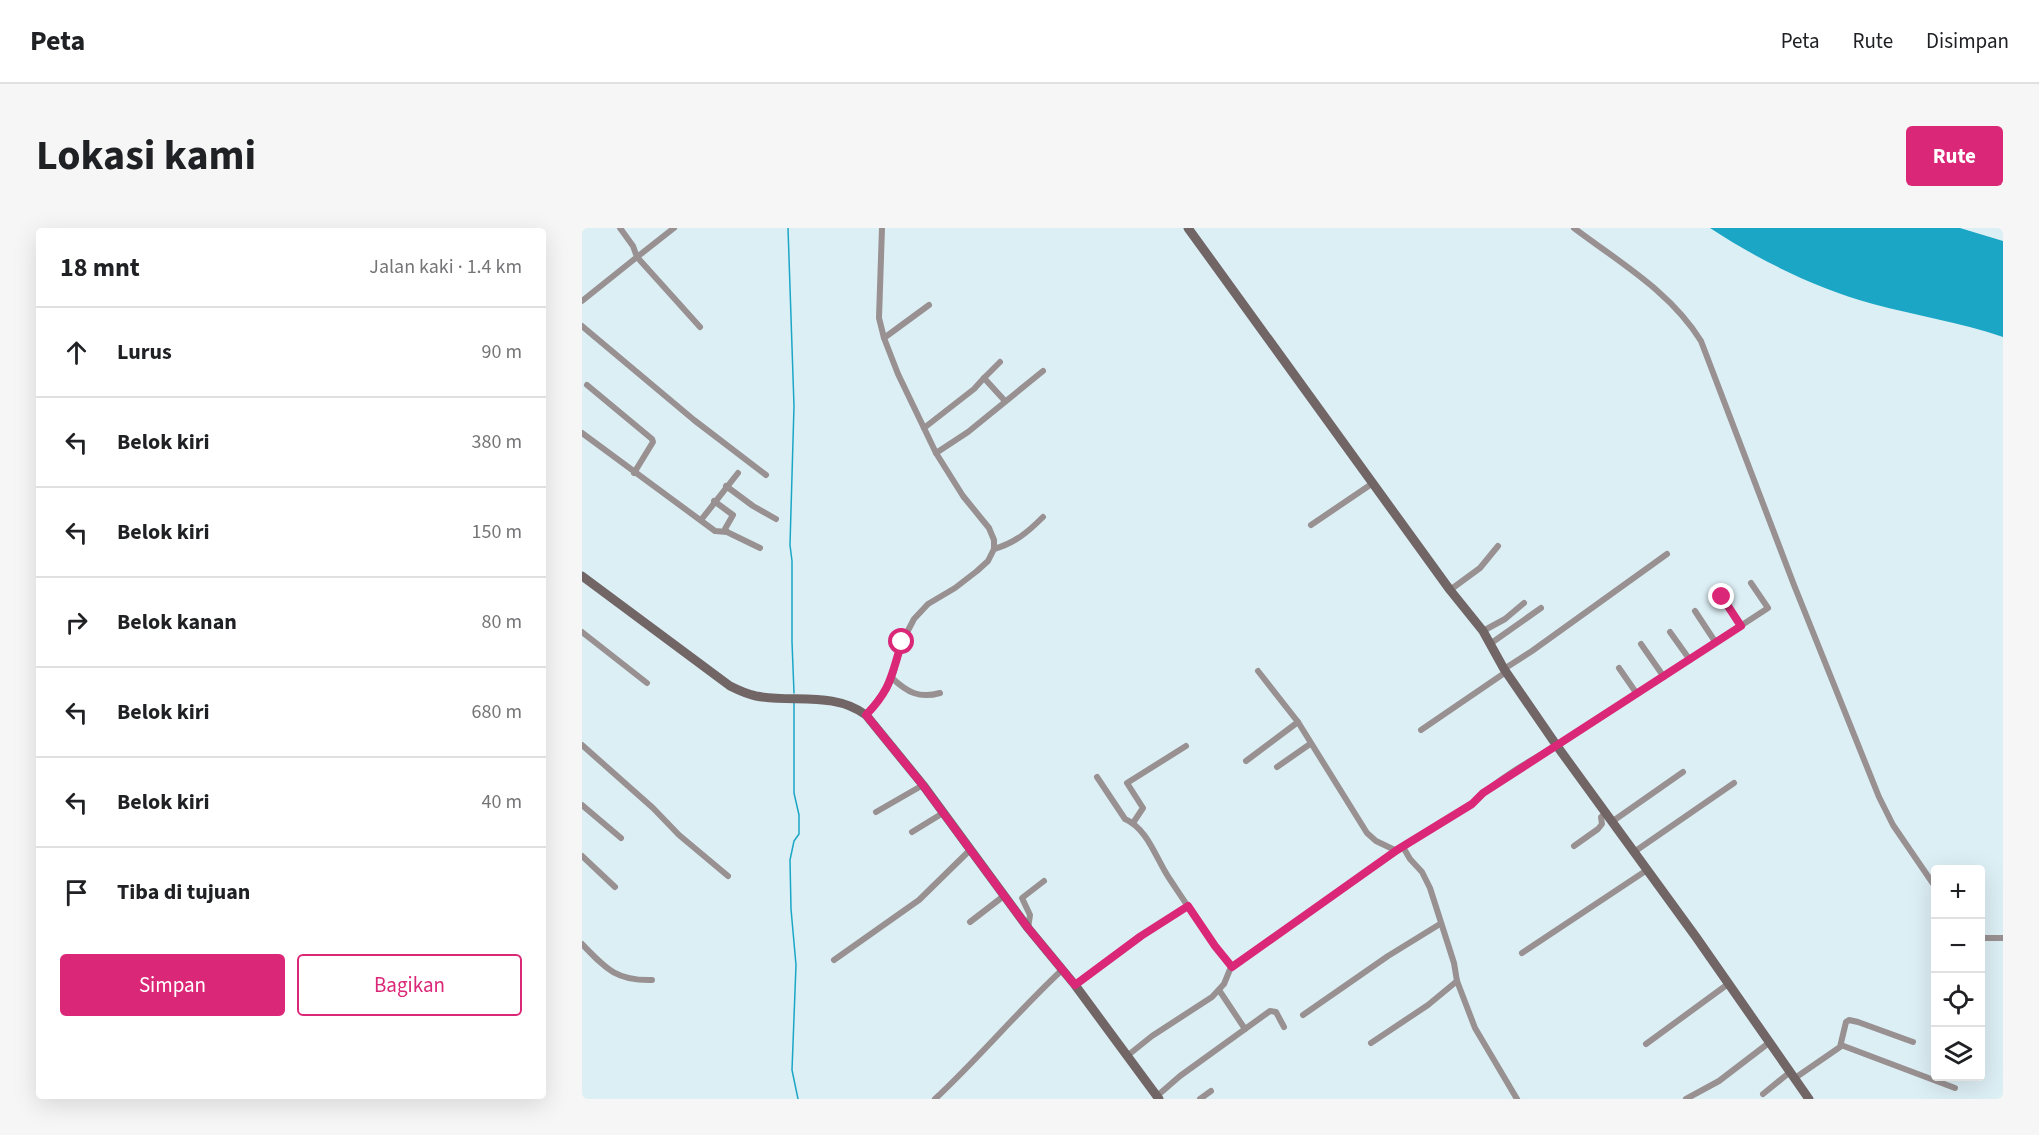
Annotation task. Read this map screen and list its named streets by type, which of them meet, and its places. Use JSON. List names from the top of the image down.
{
  "page": {
    "header": "Peta",
    "nav": ["Peta", "Rute", "Disimpan"],
    "title": "Lokasi kami",
    "buttons": [
      "Rute",
      ["Simpan", "Bagikan"]
    ],
    "heading": ["18 mnt", "Jalan kaki · 1.4 km"],
    "list": [
      ["Lurus", "90 m"],
      ["Belok kiri", "380 m"],
      ["Belok kiri", "150 m"],
      ["Belok kanan", "80 m"],
      ["Belok kiri", "680 m"],
      ["Belok kiri", "40 m"],
      "Tiba di tujuan"
    ],
    "map_buttons": ["+", "−"]
  }
}
